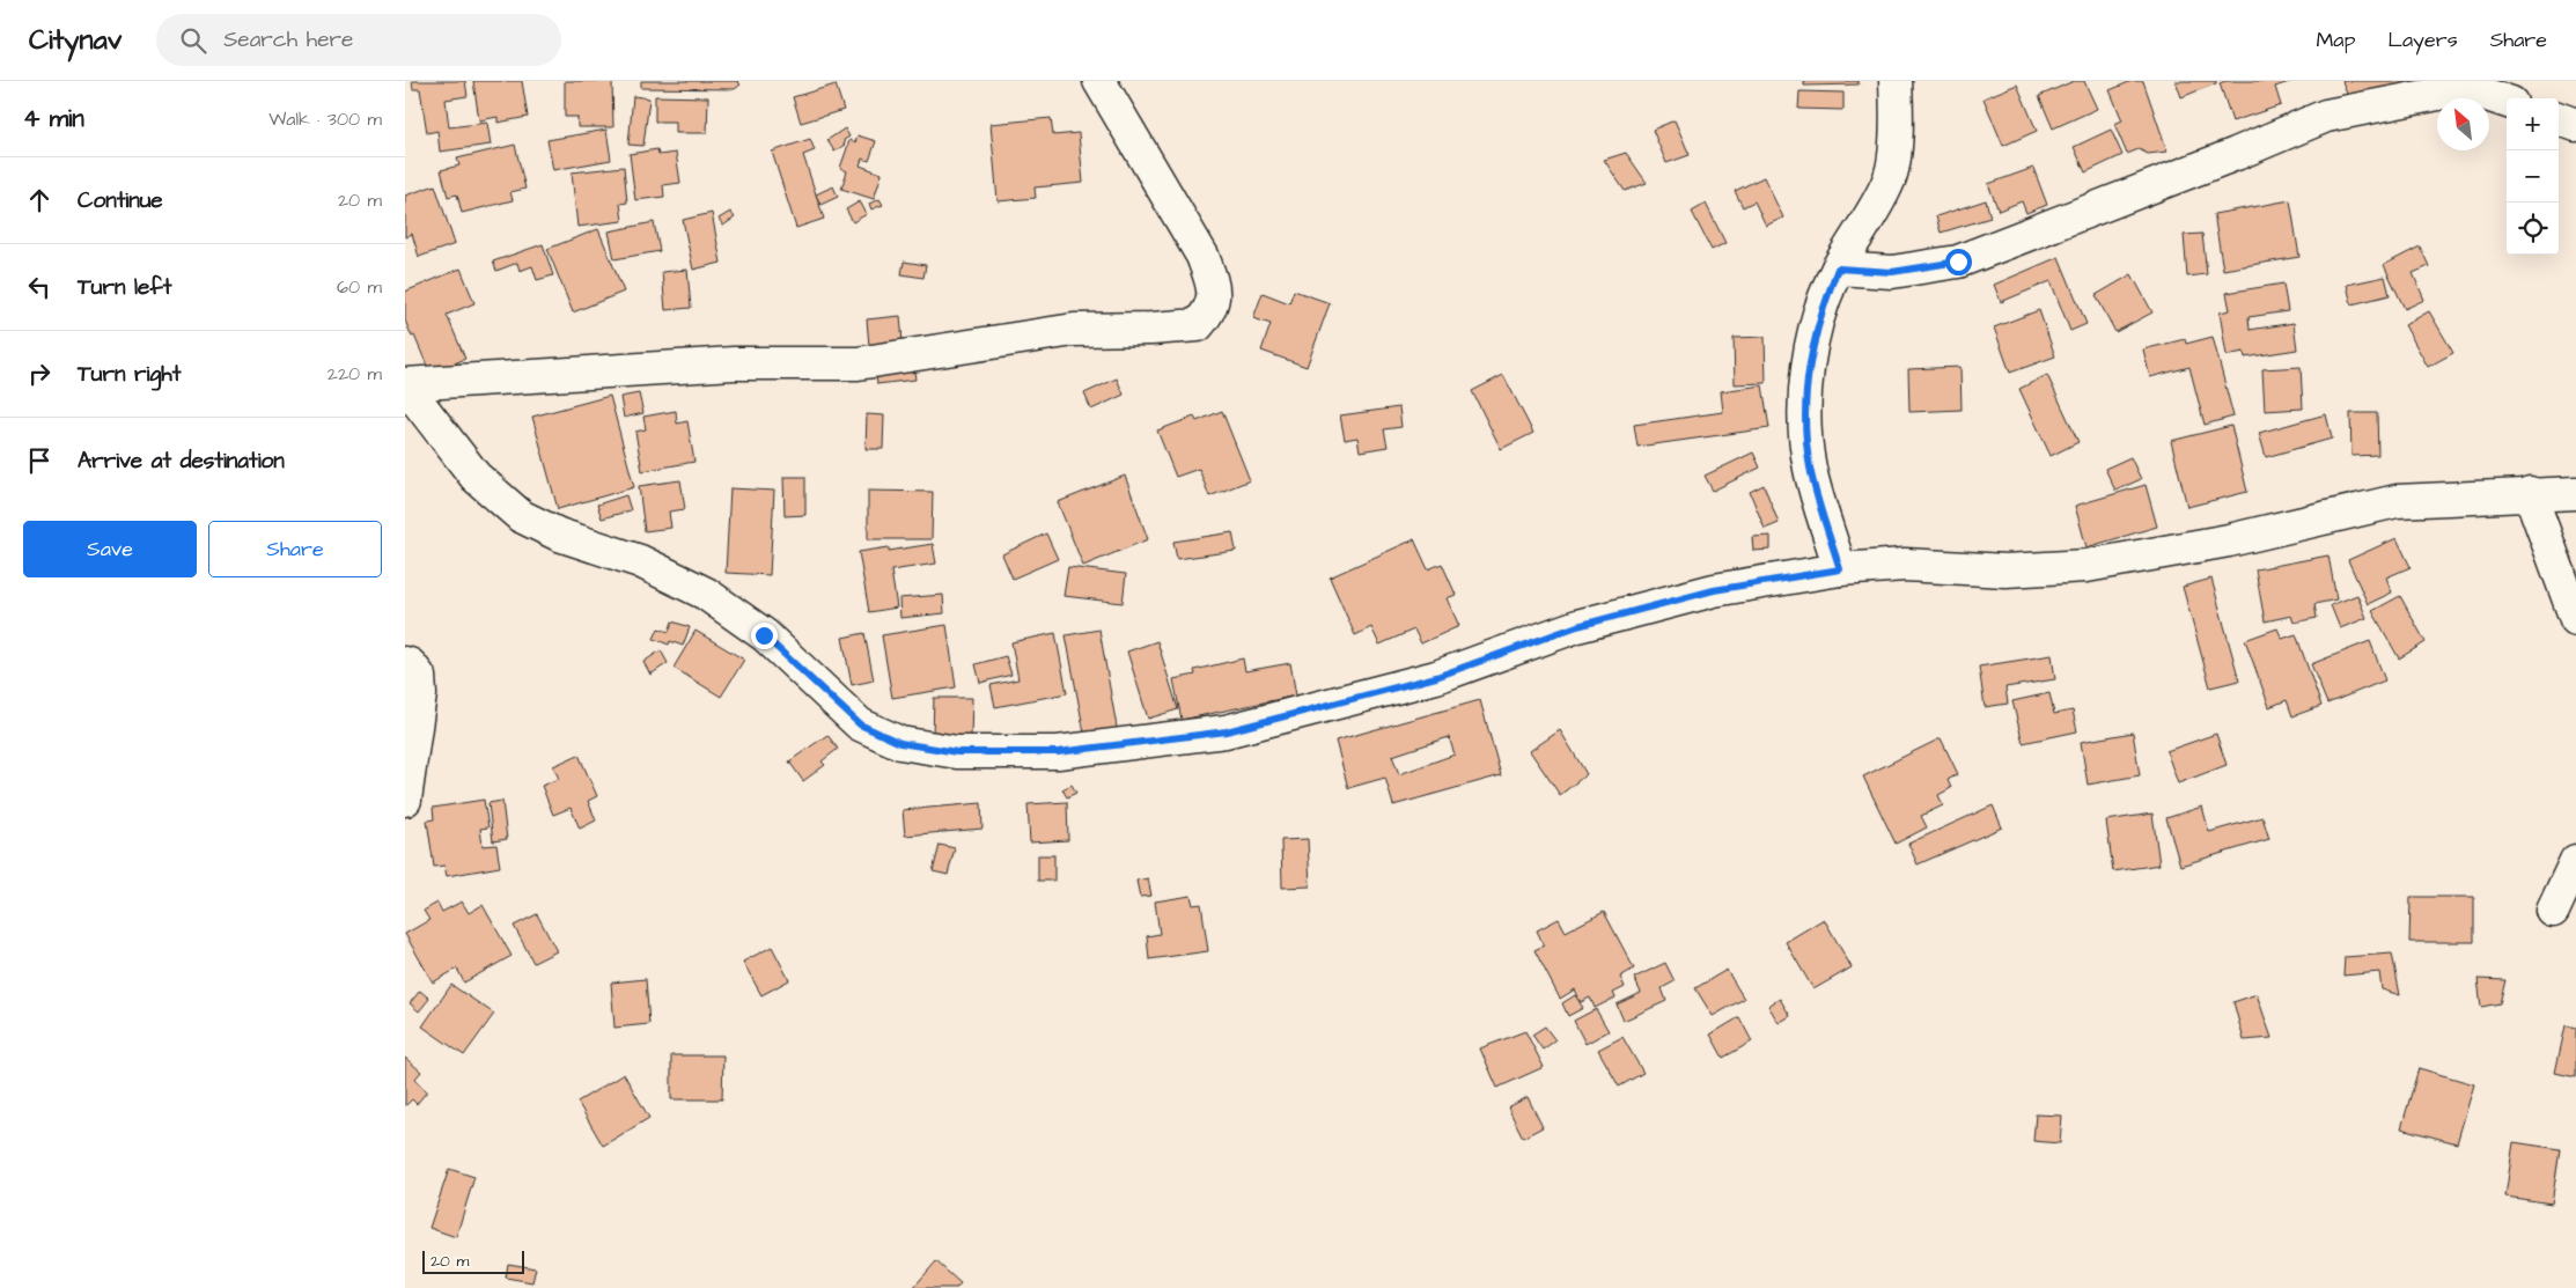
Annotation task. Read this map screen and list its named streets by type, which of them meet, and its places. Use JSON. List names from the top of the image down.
{
  "scale_bar": "20 m",
  "north": "top left",
  "page": {
    "header": "Citynav",
    "search": "Search here",
    "nav": ["Map", "Layers", "Share"],
    "heading": ["4 min", "Walk · 300 m"],
    "map_buttons": ["+", "−"],
    "list": [
      ["Continue", "20 m"],
      ["Turn left", "60 m"],
      ["Turn right", "220 m"],
      "Arrive at destination"
    ],
    "buttons": ["Save", "Share"],
    "scale": "20 m"
  }
}
